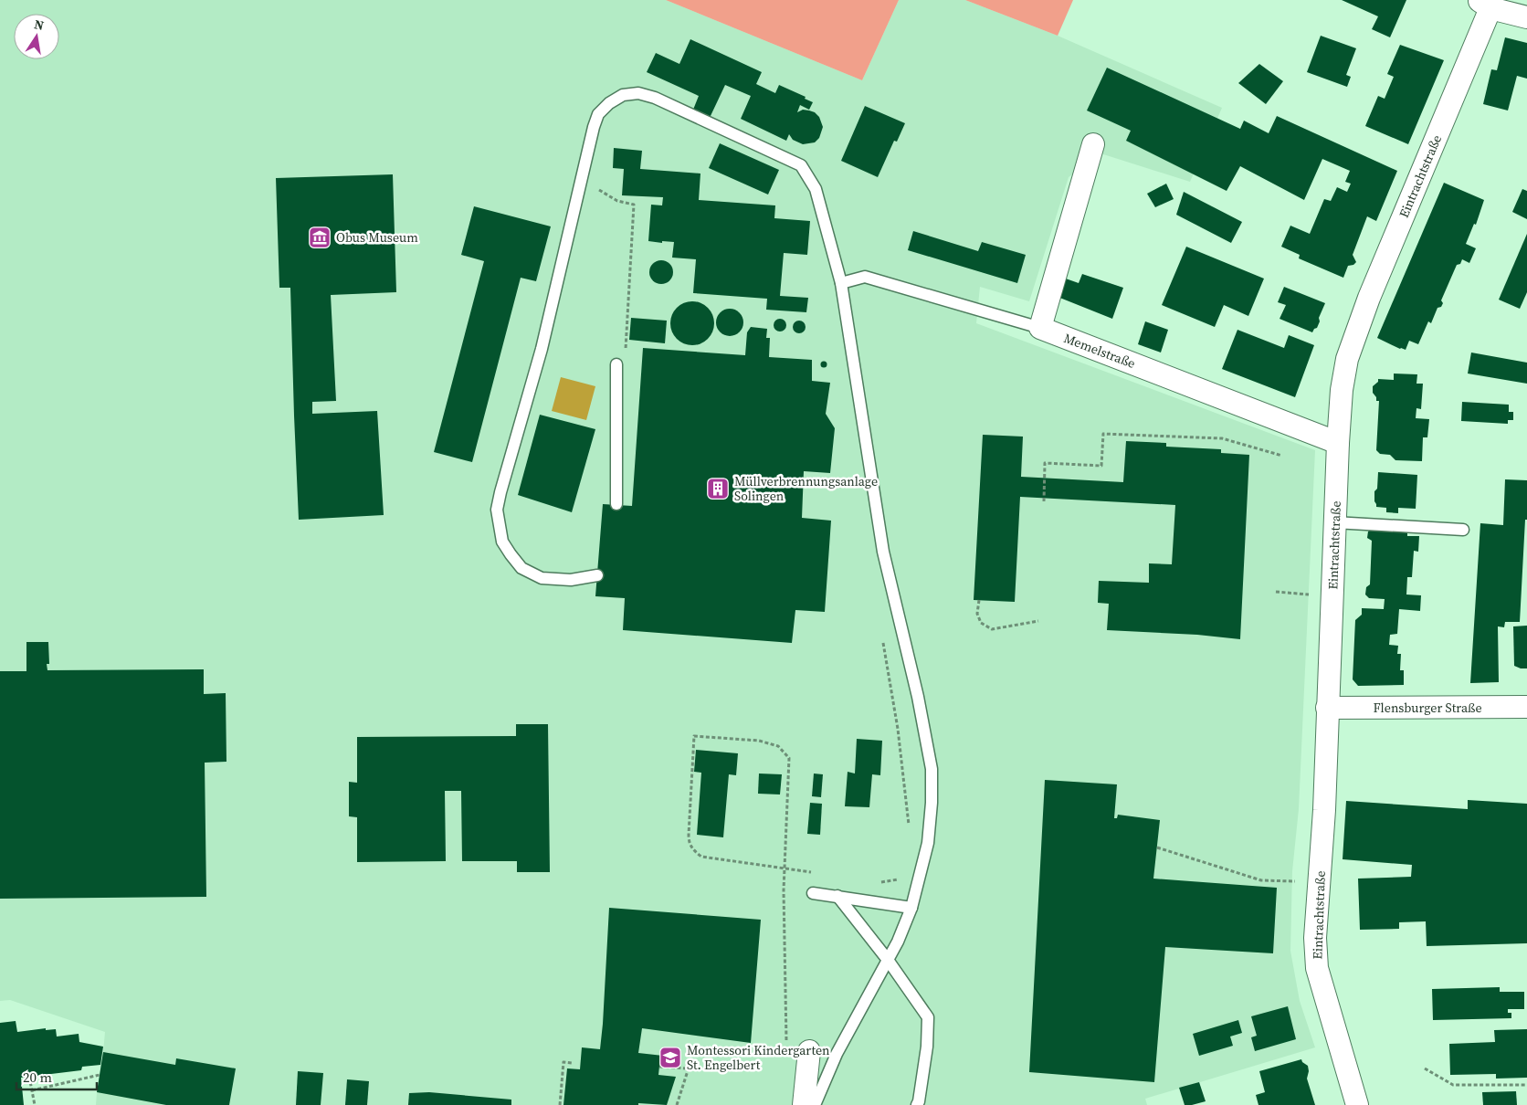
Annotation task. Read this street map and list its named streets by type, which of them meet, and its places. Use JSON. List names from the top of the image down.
{
  "streets": {
    "street": ["Eintrachtstraße", "Memelstraße", "Flensburger Straße"]
  },
  "crossings": [
    ["Eintrachtstraße", "Memelstraße"],
    ["Eintrachtstraße", "Flensburger Straße"]
  ],
  "places": {
    "museum": ["Obus Museum"],
    "building": ["Müllverbrennungsanlage Solingen"],
    "school or university": ["Montessori Kindergarten St. Engelbert"]
  },
  "scale_bar": "20 m",
  "north": "top"
}
